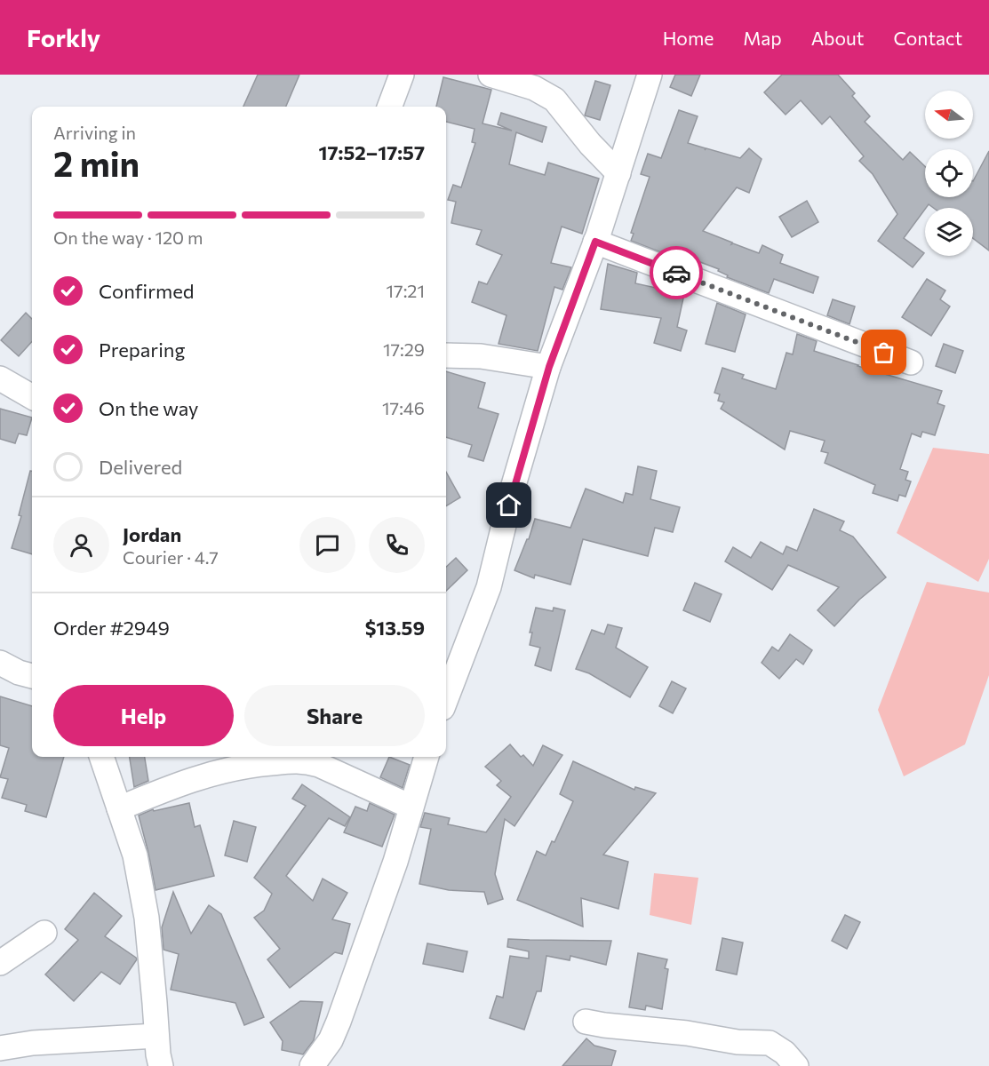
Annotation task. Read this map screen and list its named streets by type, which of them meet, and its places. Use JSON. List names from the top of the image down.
{
  "north": "left",
  "page": {
    "header": "Forkly",
    "nav": [
      "Home",
      "Map",
      "About",
      "Contact"
    ],
    "heading": ["2 min", "Arriving in", "17:52–17:57"],
    "panel": [
      "Jordan",
      "Courier · 4.7",
      "Order #2949",
      "$13.59"
    ],
    "bar": "On the way · 120 m",
    "list": [
      ["Confirmed", "17:21"],
      ["Preparing", "17:29"],
      ["On the way", "17:46"],
      "Delivered"
    ],
    "buttons": ["Help", "Share"]
  }
}
